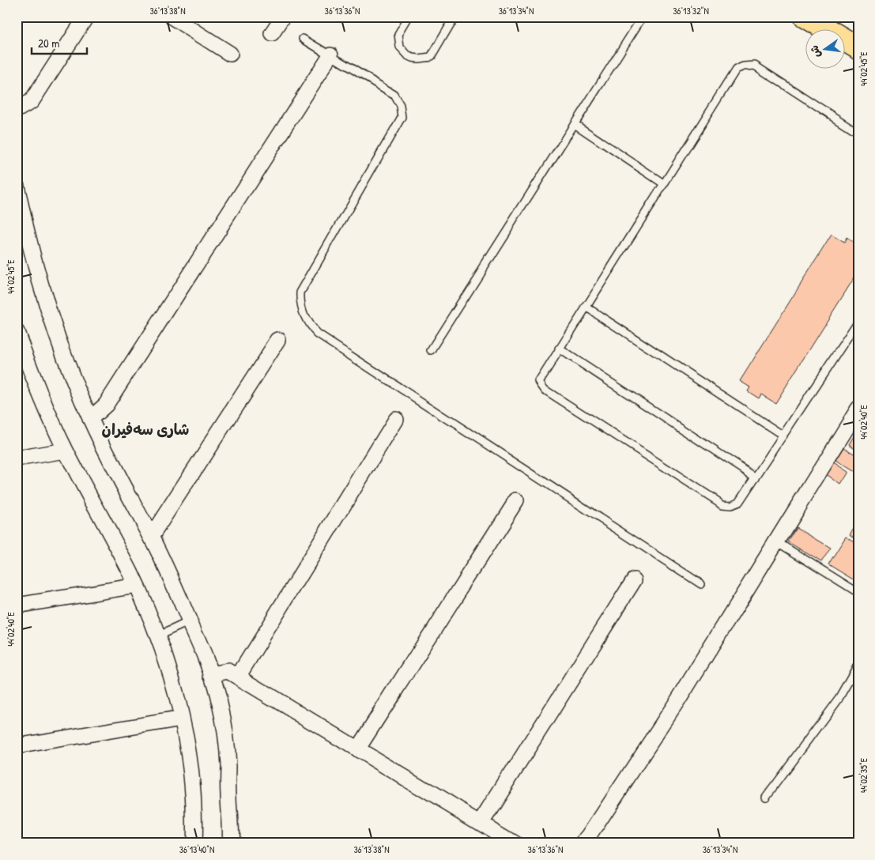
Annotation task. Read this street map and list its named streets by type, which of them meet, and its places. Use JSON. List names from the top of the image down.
{
  "districts": ["شاری سەفیران"],
  "scale_bar": "20 m",
  "north": "left",
  "coordinates": [
    "36°13'38\"N",
    "36°13'36\"N",
    "36°13'34\"N",
    "36°13'32\"N",
    "44°02'45\"E",
    "44°02'40\"E",
    "44°02'35\"E",
    "36°13'40\"N"
  ]
}
